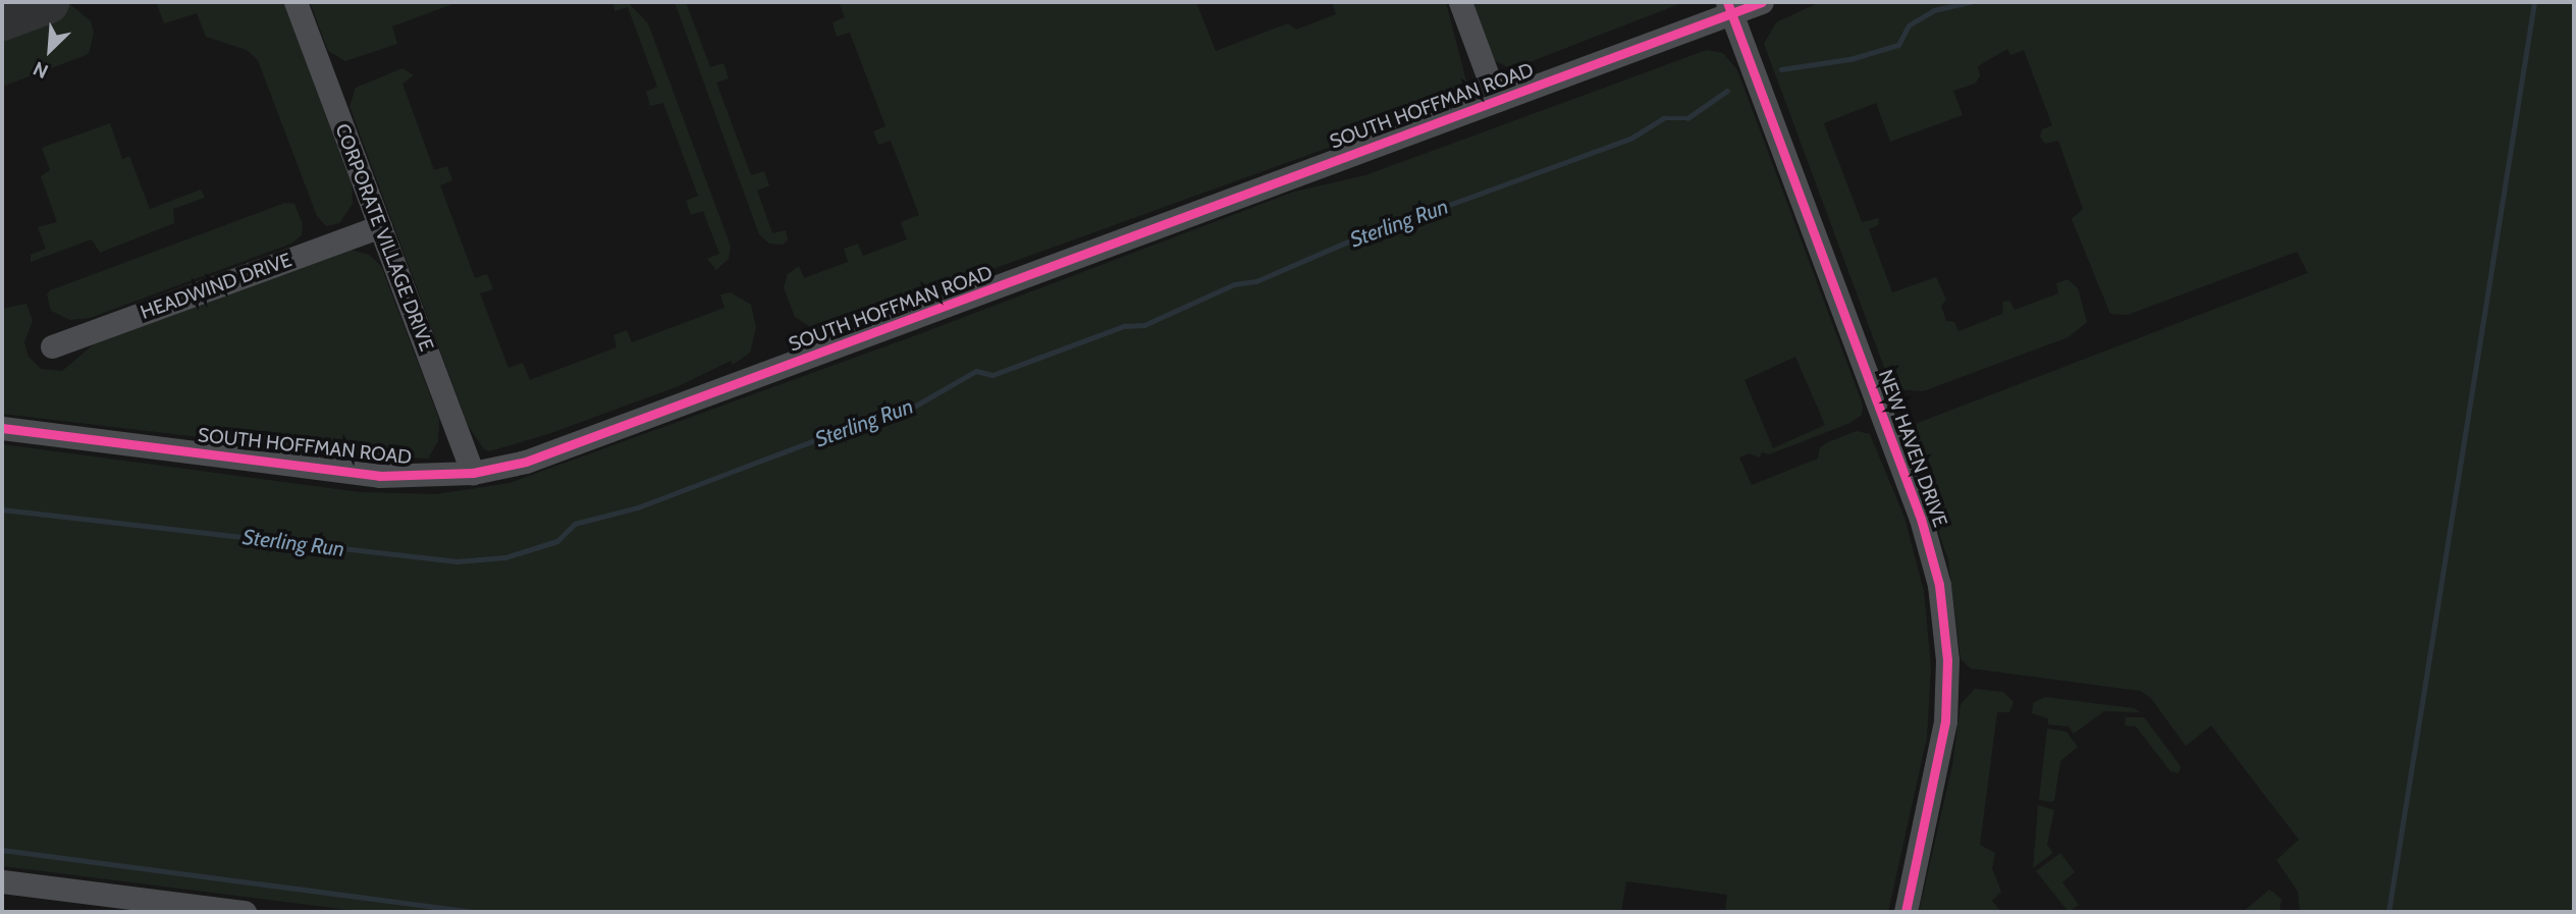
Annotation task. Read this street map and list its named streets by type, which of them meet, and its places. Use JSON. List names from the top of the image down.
{
  "streets": {
    "street": [
      "SOUTH HOFFMAN ROAD",
      "CORPORATE VILLAGE DRIVE",
      "HEADWIND DRIVE",
      "NEW HAVEN DRIVE"
    ]
  },
  "crossings": [
    ["SOUTH HOFFMAN ROAD", "CORPORATE VILLAGE DRIVE"],
    ["SOUTH HOFFMAN ROAD", "NEW HAVEN DRIVE"],
    ["CORPORATE VILLAGE DRIVE", "HEADWIND DRIVE"]
  ],
  "water": ["Sterling Run"],
  "north": "bottom left"
}
